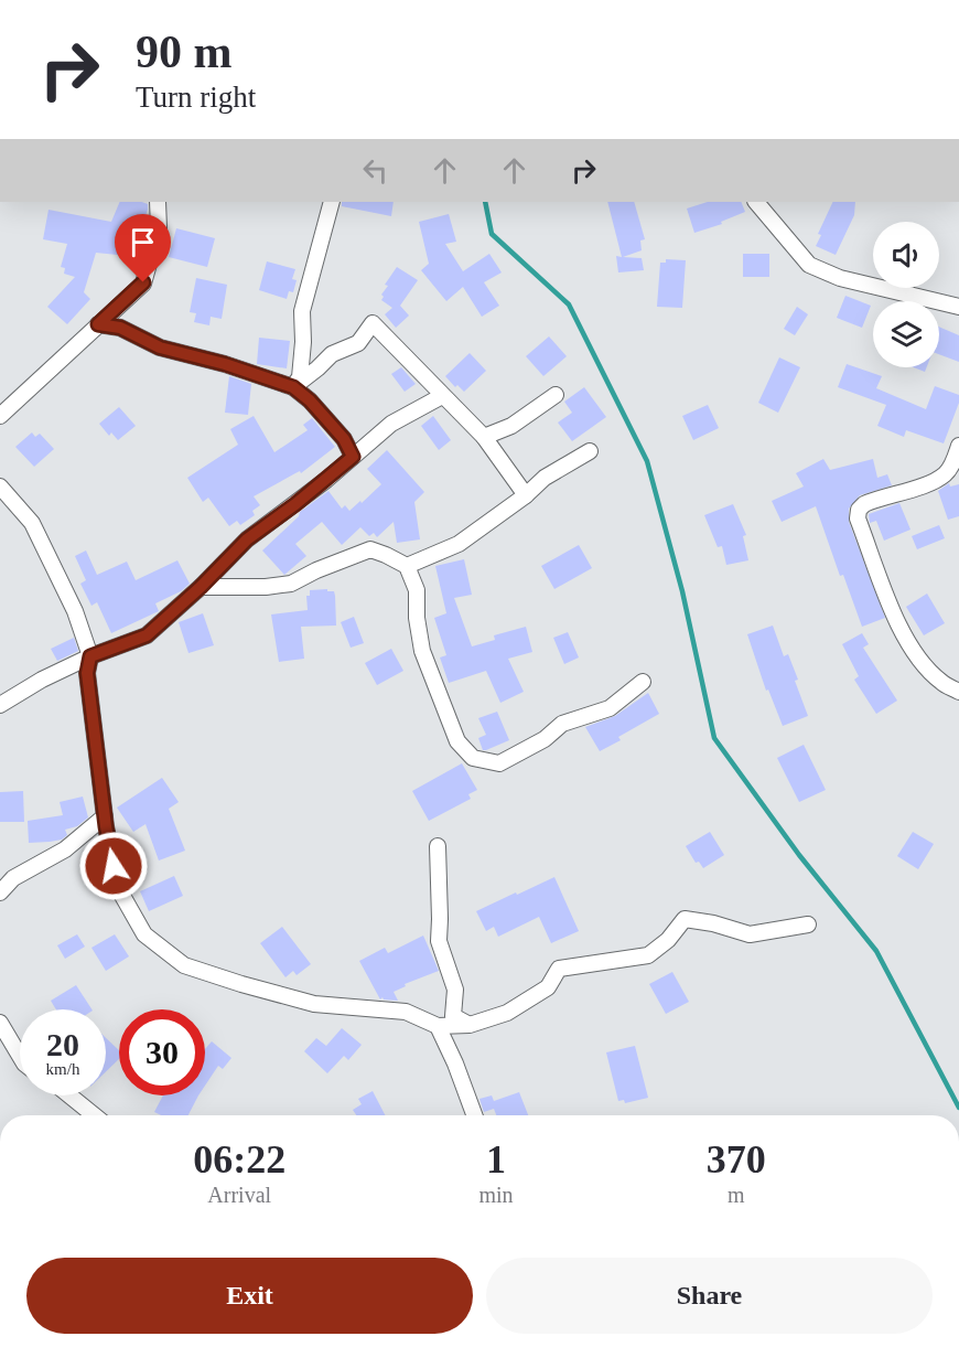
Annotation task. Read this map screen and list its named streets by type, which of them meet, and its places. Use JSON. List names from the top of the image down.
{
  "page": {
    "turn": ["90 m", "Turn right"],
    "speed": "20 km/h",
    "limit": "30",
    "eta": [
      "06:22",
      "Arrival",
      "1",
      "min",
      "370",
      "m"
    ],
    "buttons": ["Exit", "Share"]
  }
}
